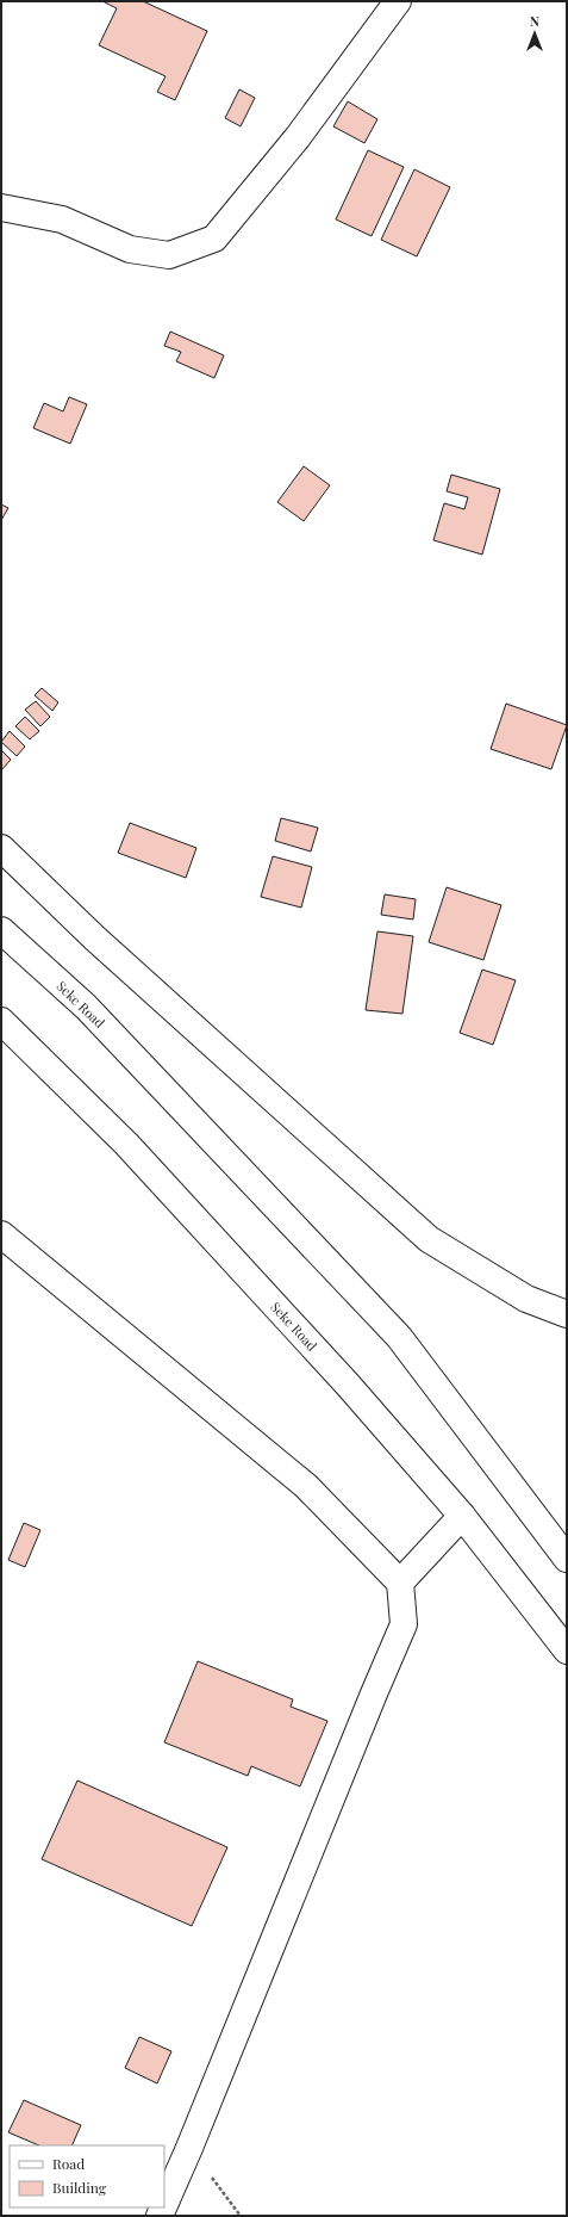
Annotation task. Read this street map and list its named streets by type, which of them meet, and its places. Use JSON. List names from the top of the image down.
{
  "streets": {
    "street": ["Seke Road"]
  },
  "legend": ["Road", "Building"],
  "north": "top"
}
